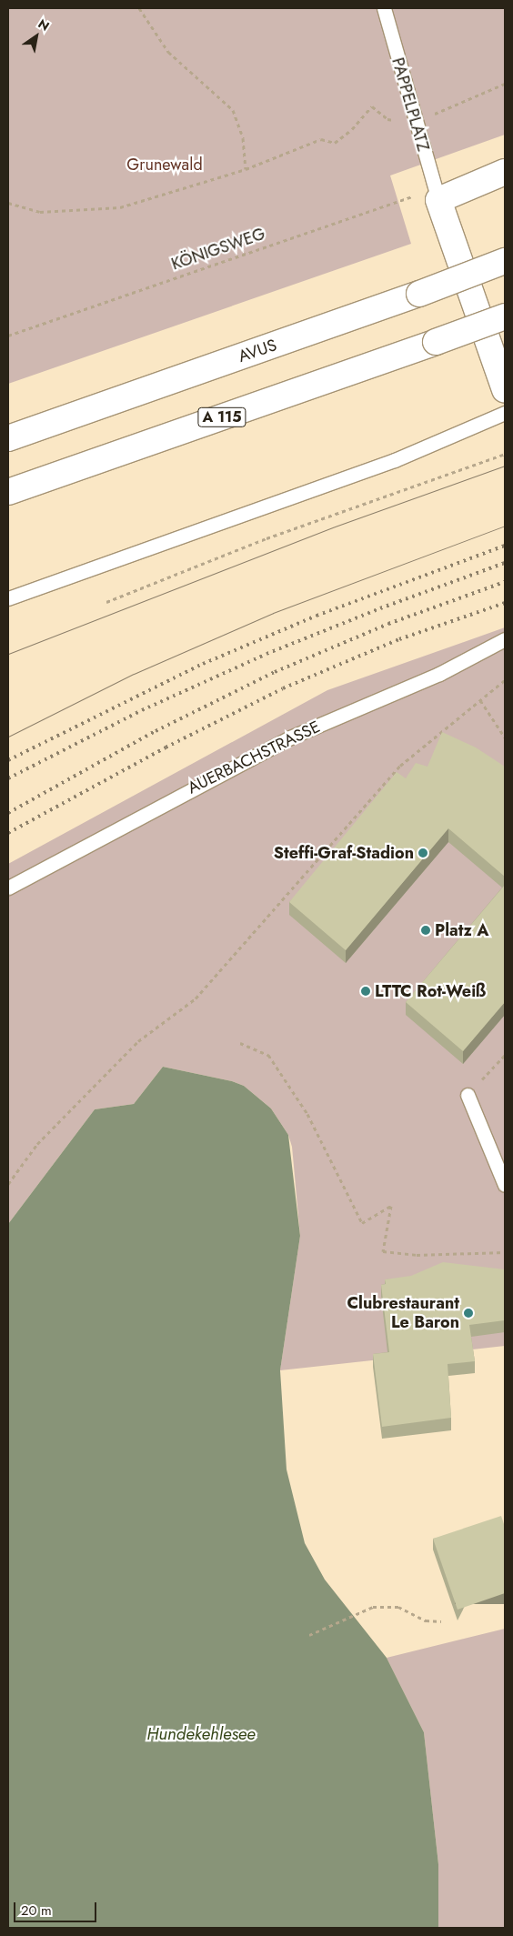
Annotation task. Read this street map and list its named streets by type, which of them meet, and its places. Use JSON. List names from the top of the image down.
{
  "streets": {
    "main road": ["AVUS", "A 115"],
    "lane": ["PAPPELPLATZ", "AUERBACHSTRASSE"],
    "path": ["KÖNIGSWEG"]
  },
  "crossings": [
    ["PAPPELPLATZ", "KÖNIGSWEG"]
  ],
  "water": ["Hundekehlesee"],
  "parks": ["Grunewald"],
  "places": [
    "Steffi-Graf-Stadion",
    "Platz A",
    "LTTC Rot-Weiß",
    "Clubrestaurant Le Baron"
  ],
  "scale_bar": "20 m",
  "north": "top right"
}
